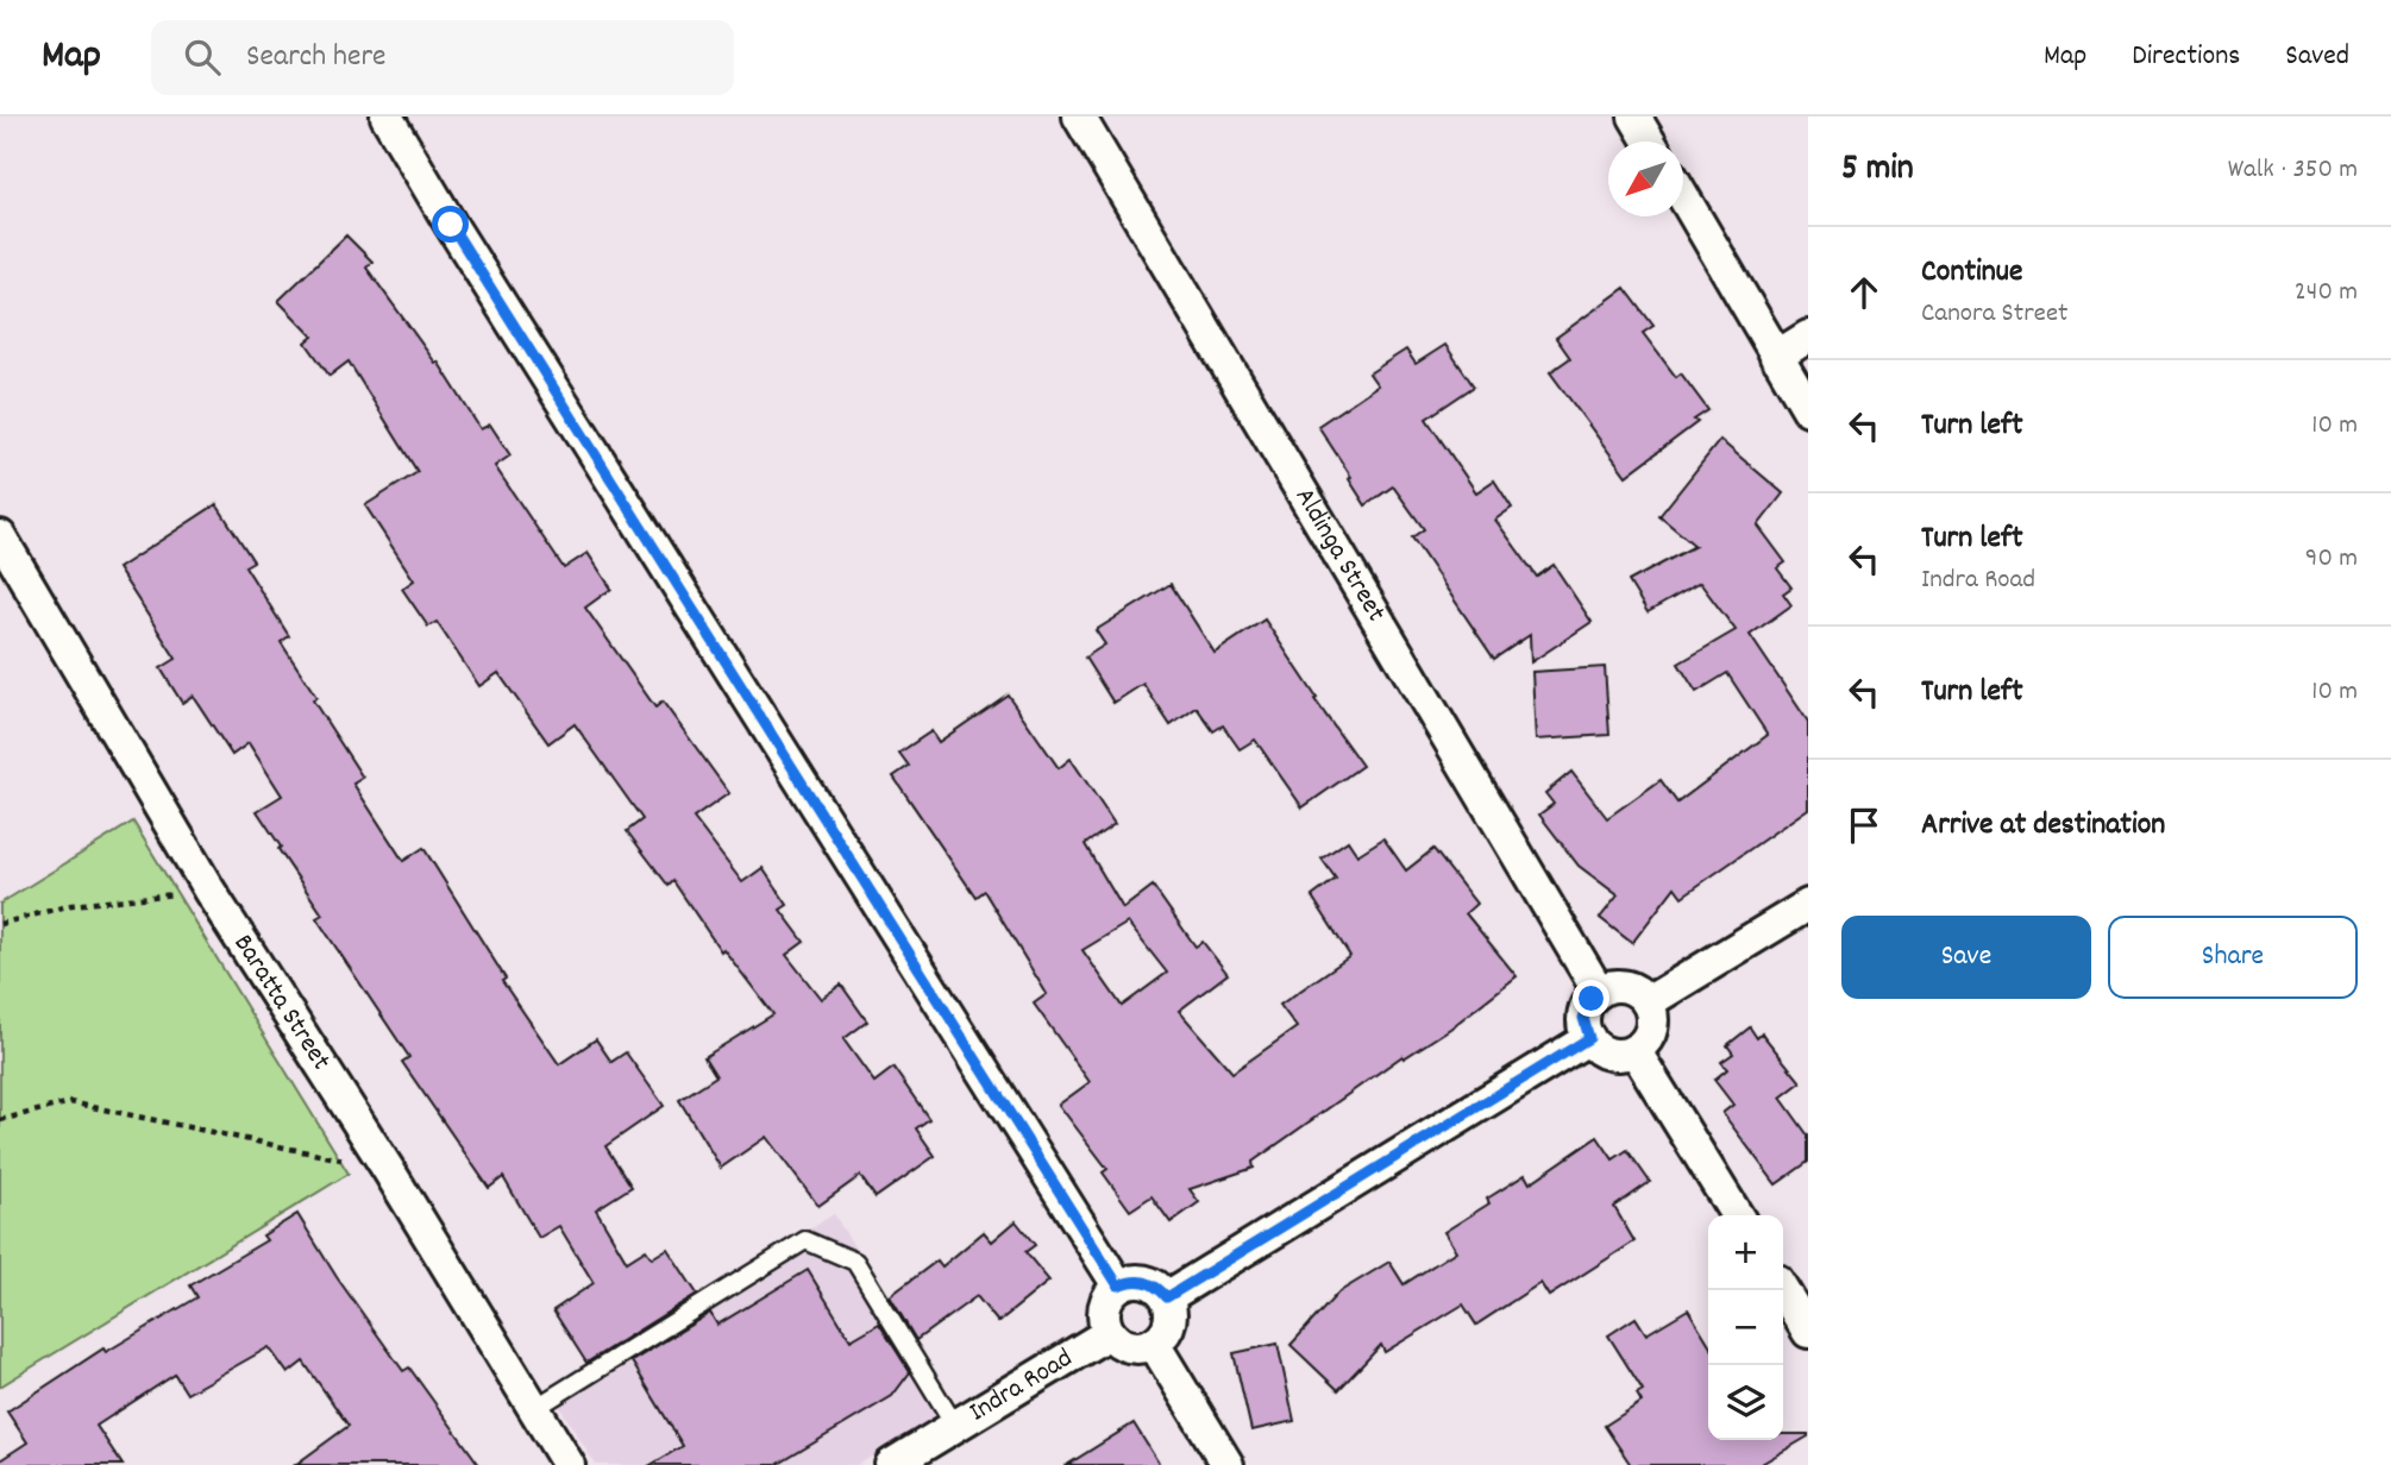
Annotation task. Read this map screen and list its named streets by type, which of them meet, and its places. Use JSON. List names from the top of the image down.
{
  "streets": {
    "street": ["Aldinga Street", "Baratta Street", "Indra Road"]
  },
  "north": "bottom left",
  "page": {
    "header": "Map",
    "search": "Search here",
    "nav": ["Map", "Directions", "Saved"],
    "heading": ["5 min", "Walk · 350 m"],
    "list": [
      ["Continue", "Canora Street", "240 m"],
      ["Turn left", "10 m"],
      ["Turn left", "Indra Road", "90 m"],
      ["Turn left", "10 m"],
      "Arrive at destination"
    ],
    "buttons": ["Save", "Share"],
    "map_buttons": ["+", "−"]
  }
}
